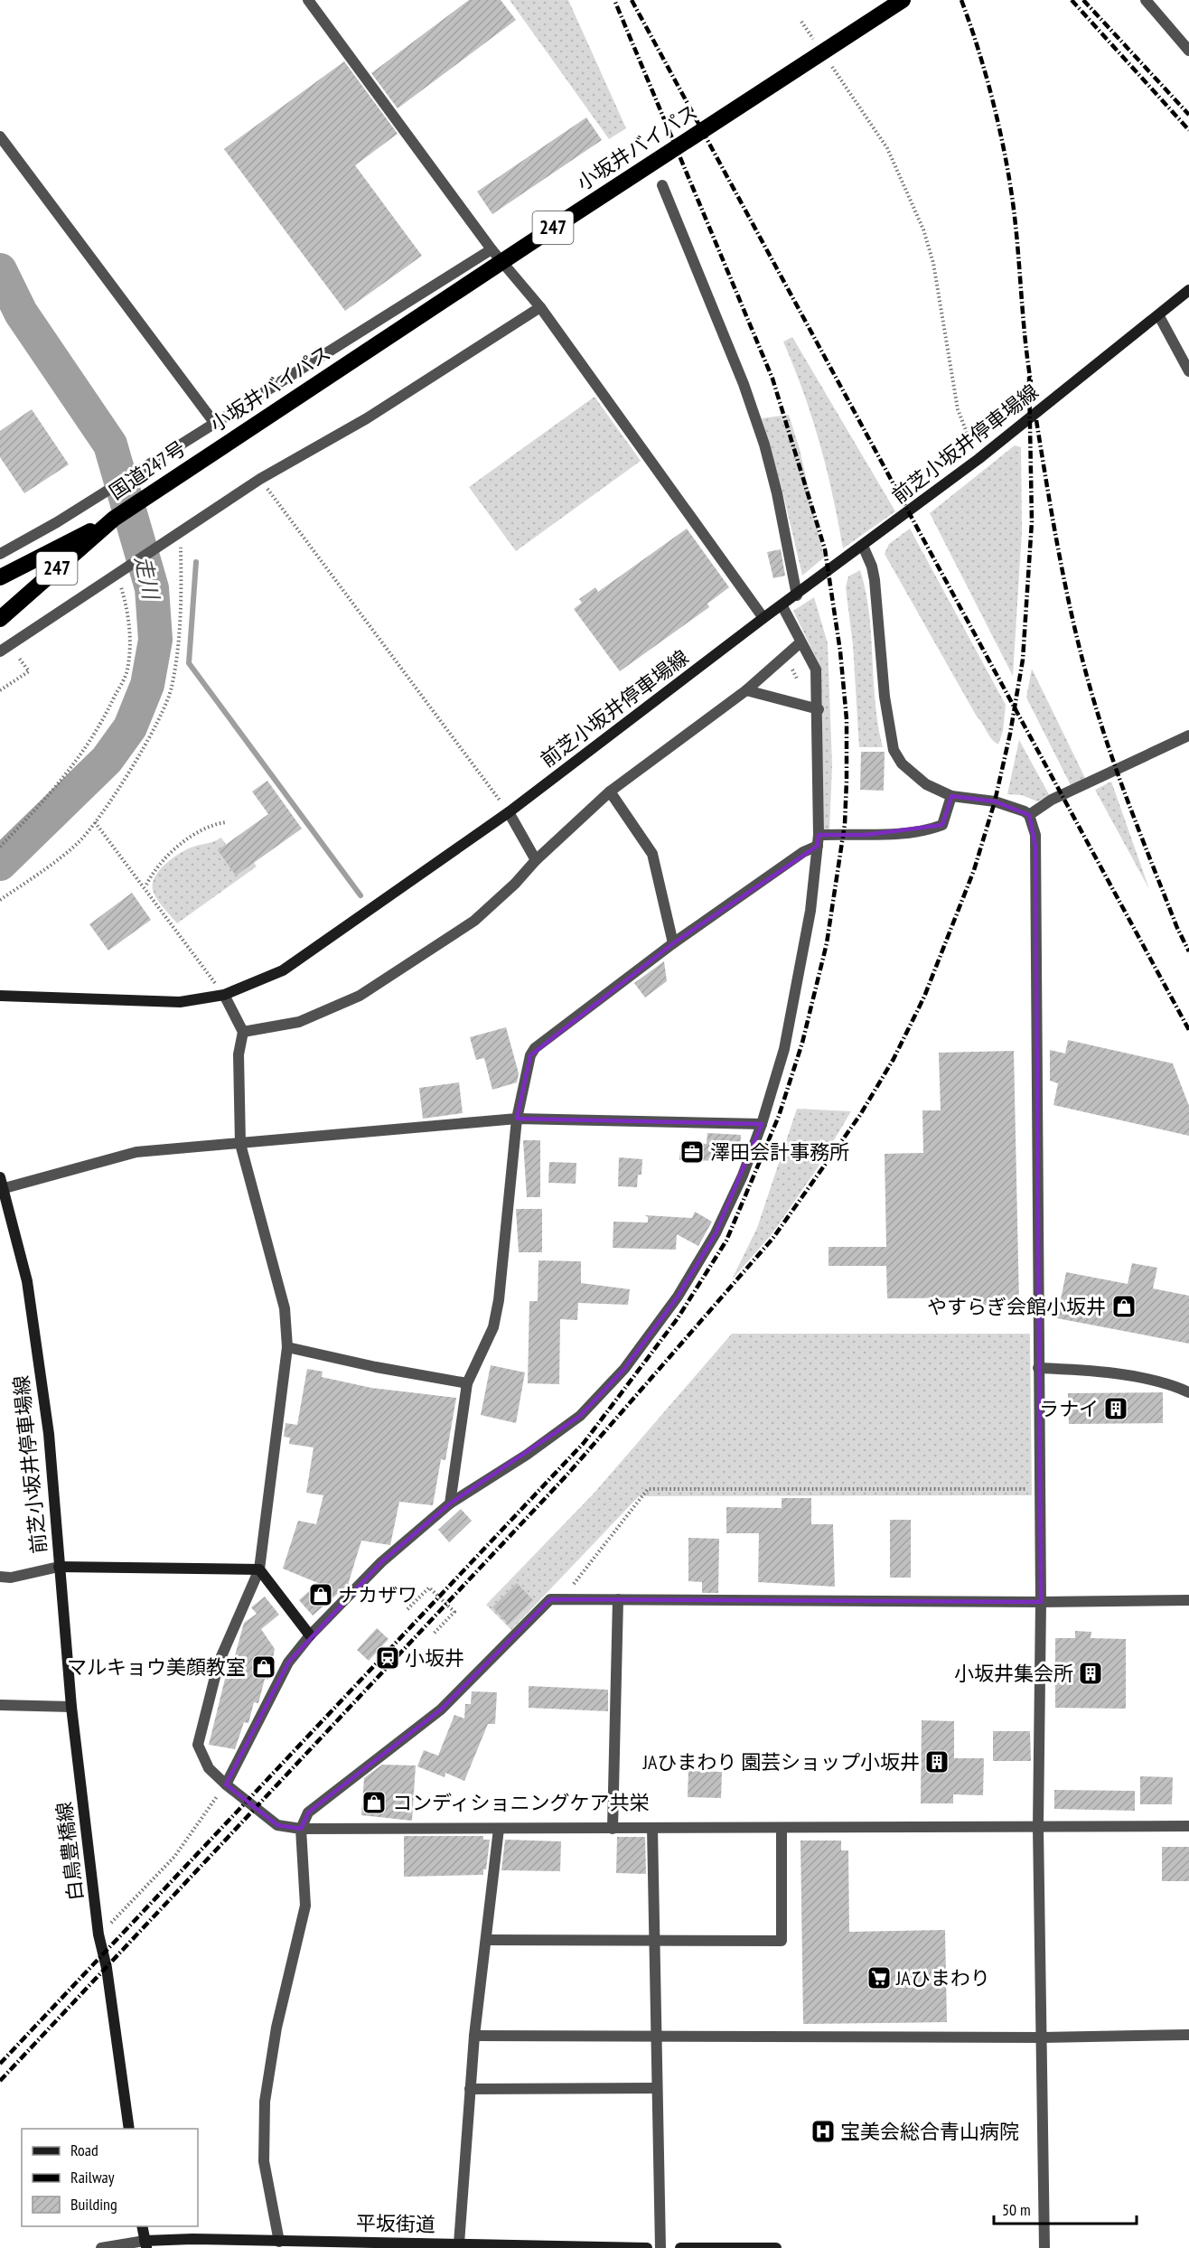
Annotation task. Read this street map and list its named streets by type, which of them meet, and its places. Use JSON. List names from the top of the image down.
{
  "streets": {
    "highway": ["小坂井バイパス", "247", "国道247号"],
    "main road": ["前芝小坂井停車場線", "白鳥豊橋線", "平坂街道"]
  },
  "crossings": [
    ["小坂井バイパス", "国道247号"],
    ["前芝小坂井停車場線", "白鳥豊橋線"]
  ],
  "water": ["走川"],
  "places": {
    "office": ["澤田会計事務所"],
    "shop": [
      "やすらぎ会館小坂井",
      "ナカザワ",
      "マルキョウ美顔教室",
      "コンディショニングケア共栄"
    ],
    "building": ["ラナイ", "小坂井集会所", "JAひまわり 園芸ショップ小坂井"],
    "station": ["小坂井"],
    "supermarket": ["JAひまわり"],
    "hospital": ["宝美会総合青山病院"]
  },
  "legend": ["Road", "Railway", "Building"],
  "scale_bar": "50 m"
}
